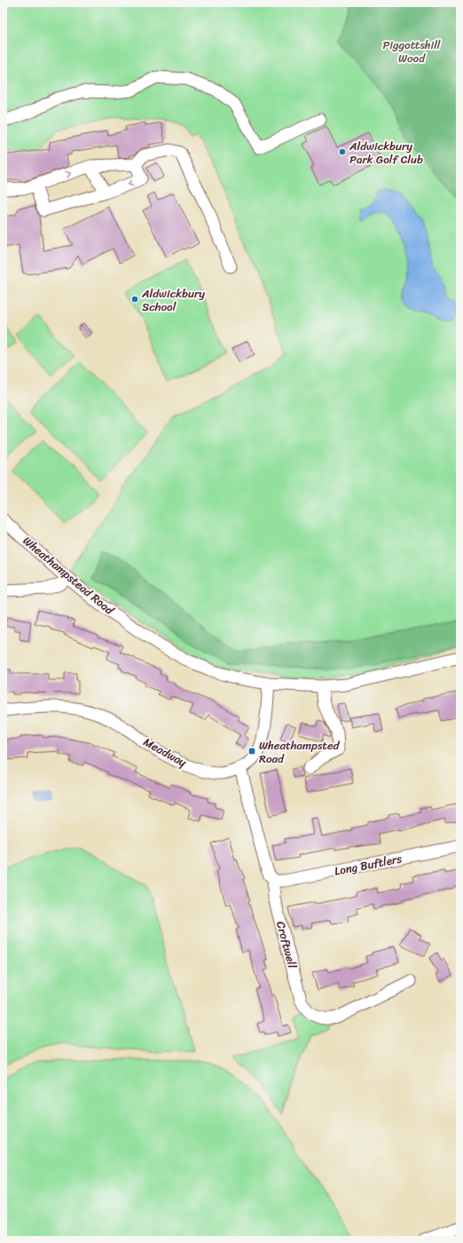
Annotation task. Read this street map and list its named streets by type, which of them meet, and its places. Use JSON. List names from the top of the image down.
{
  "streets": {
    "street": [
      "Wheathampstead Road",
      "Meadway",
      "Long Buftlers",
      "Croftwell"
    ]
  },
  "crossings": [
    ["Wheathampstead Road", "Meadway"],
    ["Long Buftlers", "Croftwell"]
  ],
  "parks": ["Piggottshill Wood"],
  "places": {
    "other": ["Aldwickbury Park Golf Club", "Aldwickbury School"],
    "transit": ["Wheathampsted Road"]
  }
}
